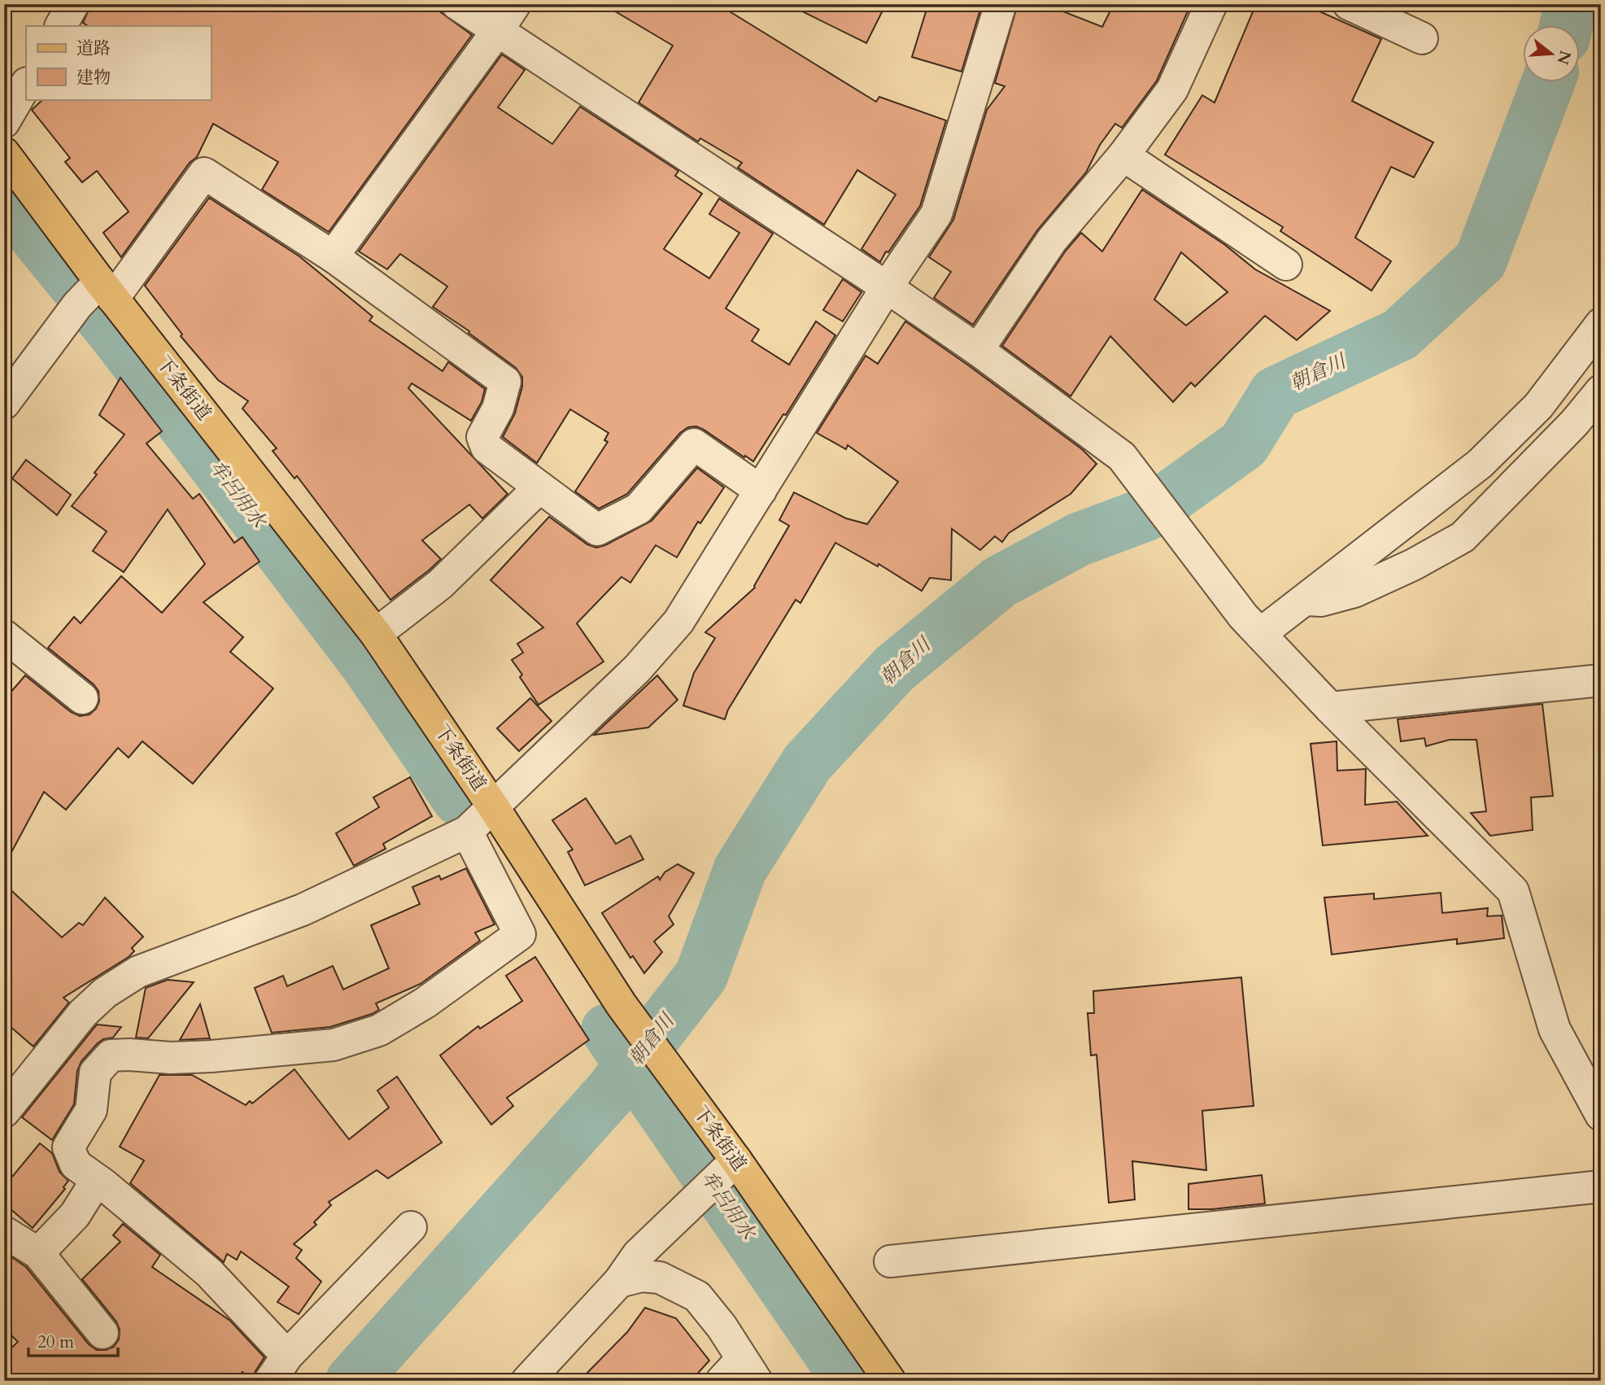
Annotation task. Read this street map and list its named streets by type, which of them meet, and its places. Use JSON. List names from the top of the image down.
{
  "streets": {
    "main road": ["下条街道"]
  },
  "water": ["朝倉川", "牟呂用水"],
  "legend": ["道路", "建物"],
  "scale_bar": "20 m",
  "north": "right"
}
